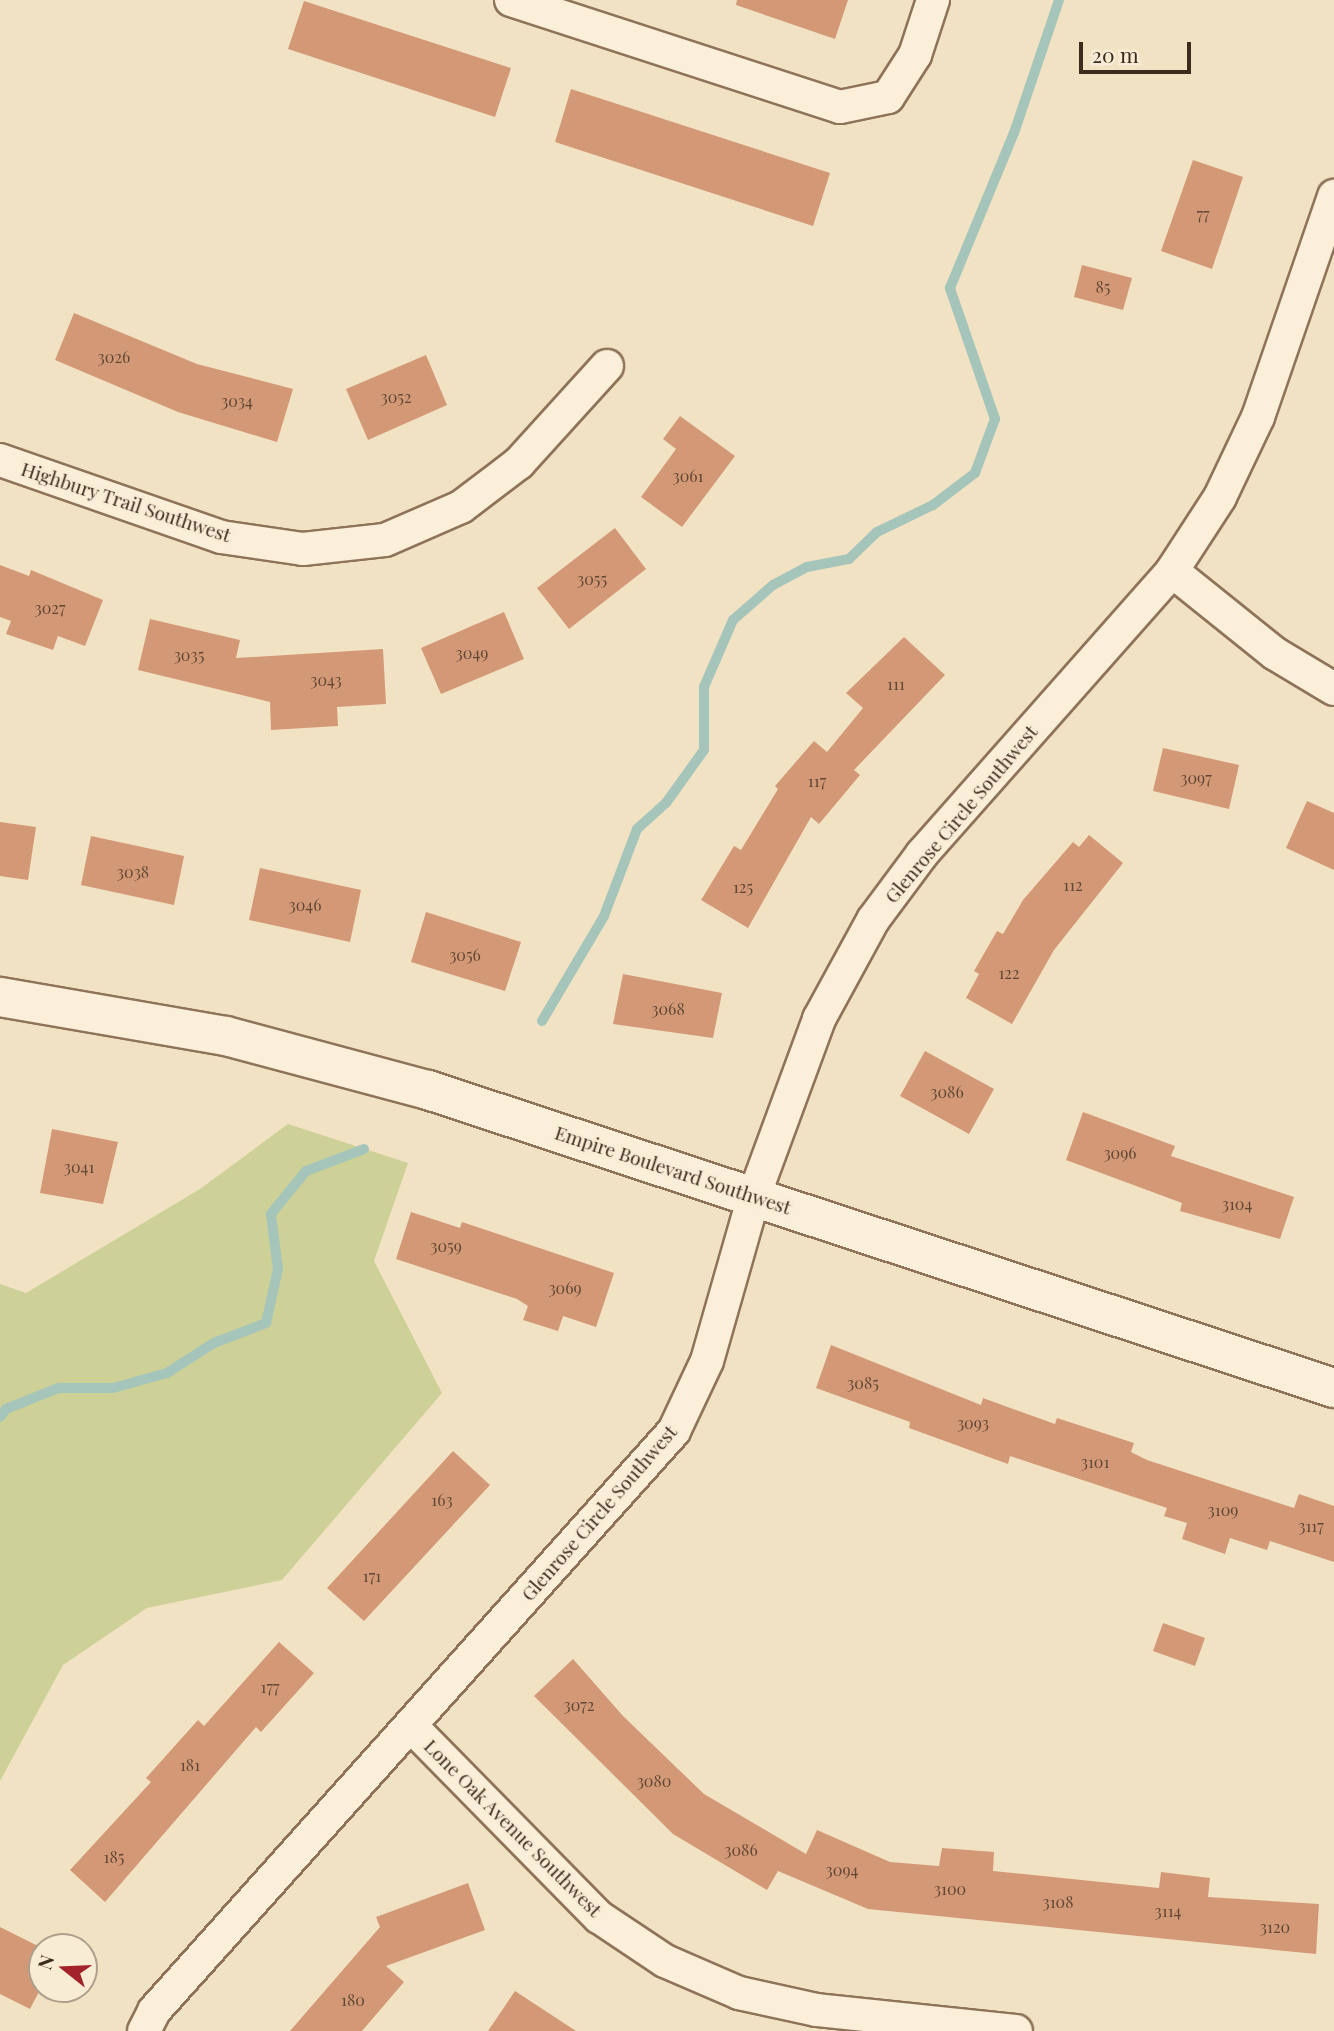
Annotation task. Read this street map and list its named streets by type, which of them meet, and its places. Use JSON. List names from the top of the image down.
{
  "streets": {
    "street": [
      "Highbury Trail Southwest",
      "Glenrose Circle Southwest",
      "Empire Boulevard Southwest",
      "Lone Oak Avenue Southwest"
    ]
  },
  "crossings": [
    ["Glenrose Circle Southwest", "Empire Boulevard Southwest"],
    ["Glenrose Circle Southwest", "Lone Oak Avenue Southwest"]
  ],
  "house_numbers": [
    "77",
    "85",
    "3026",
    "3052",
    "3034",
    "3061",
    "3055",
    "3027",
    "3049",
    "3035",
    "3043",
    "111",
    "3097",
    "117",
    "3038",
    "112",
    "125",
    "3046",
    "3056",
    "122",
    "3068",
    "3086",
    "3096",
    "3041",
    "3104",
    "3059",
    "3069",
    "3085",
    "3093",
    "3101",
    "163",
    "3109",
    "3117",
    "171",
    "177",
    "3072",
    "181",
    "3080",
    "3086",
    "185",
    "3094",
    "3100",
    "3108",
    "3114",
    "3120",
    "180"
  ],
  "scale_bar": "20 m",
  "north": "left"
}
